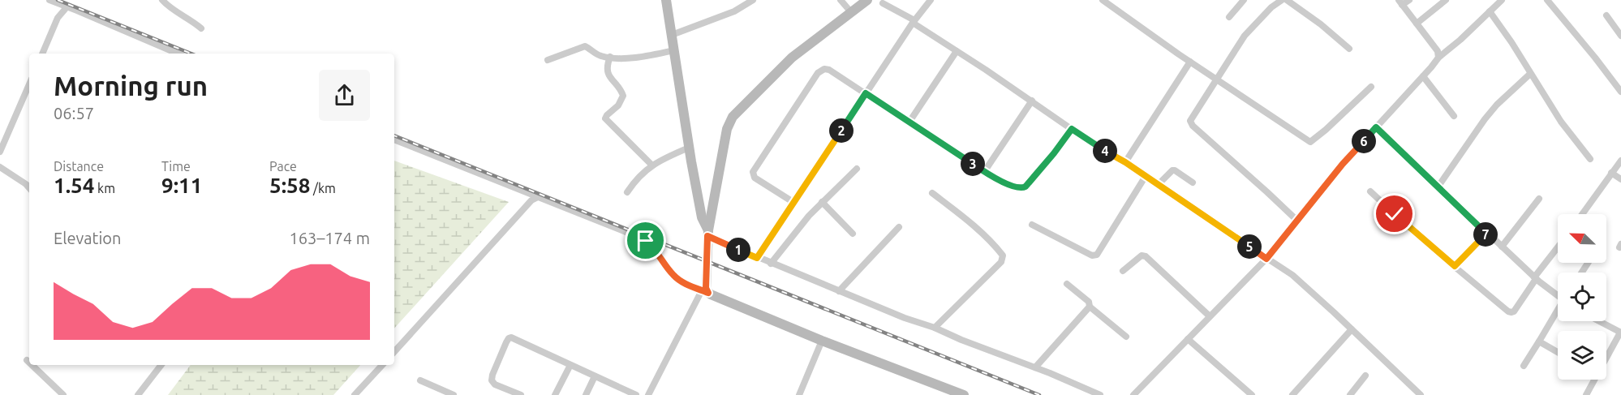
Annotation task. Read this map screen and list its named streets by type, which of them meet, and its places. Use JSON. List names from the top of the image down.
{
  "north": "top left",
  "page": {
    "heading": ["Morning run", "06:57"],
    "pins": [
      "2",
      "6",
      "4",
      "3",
      "7",
      "5",
      "1"
    ],
    "stats": [
      ["Distance", "1.54 km"],
      ["Time", "9:11"],
      ["Pace", "5:58 /km"]
    ],
    "chart": ["Elevation", "163–174 m"]
  }
}
